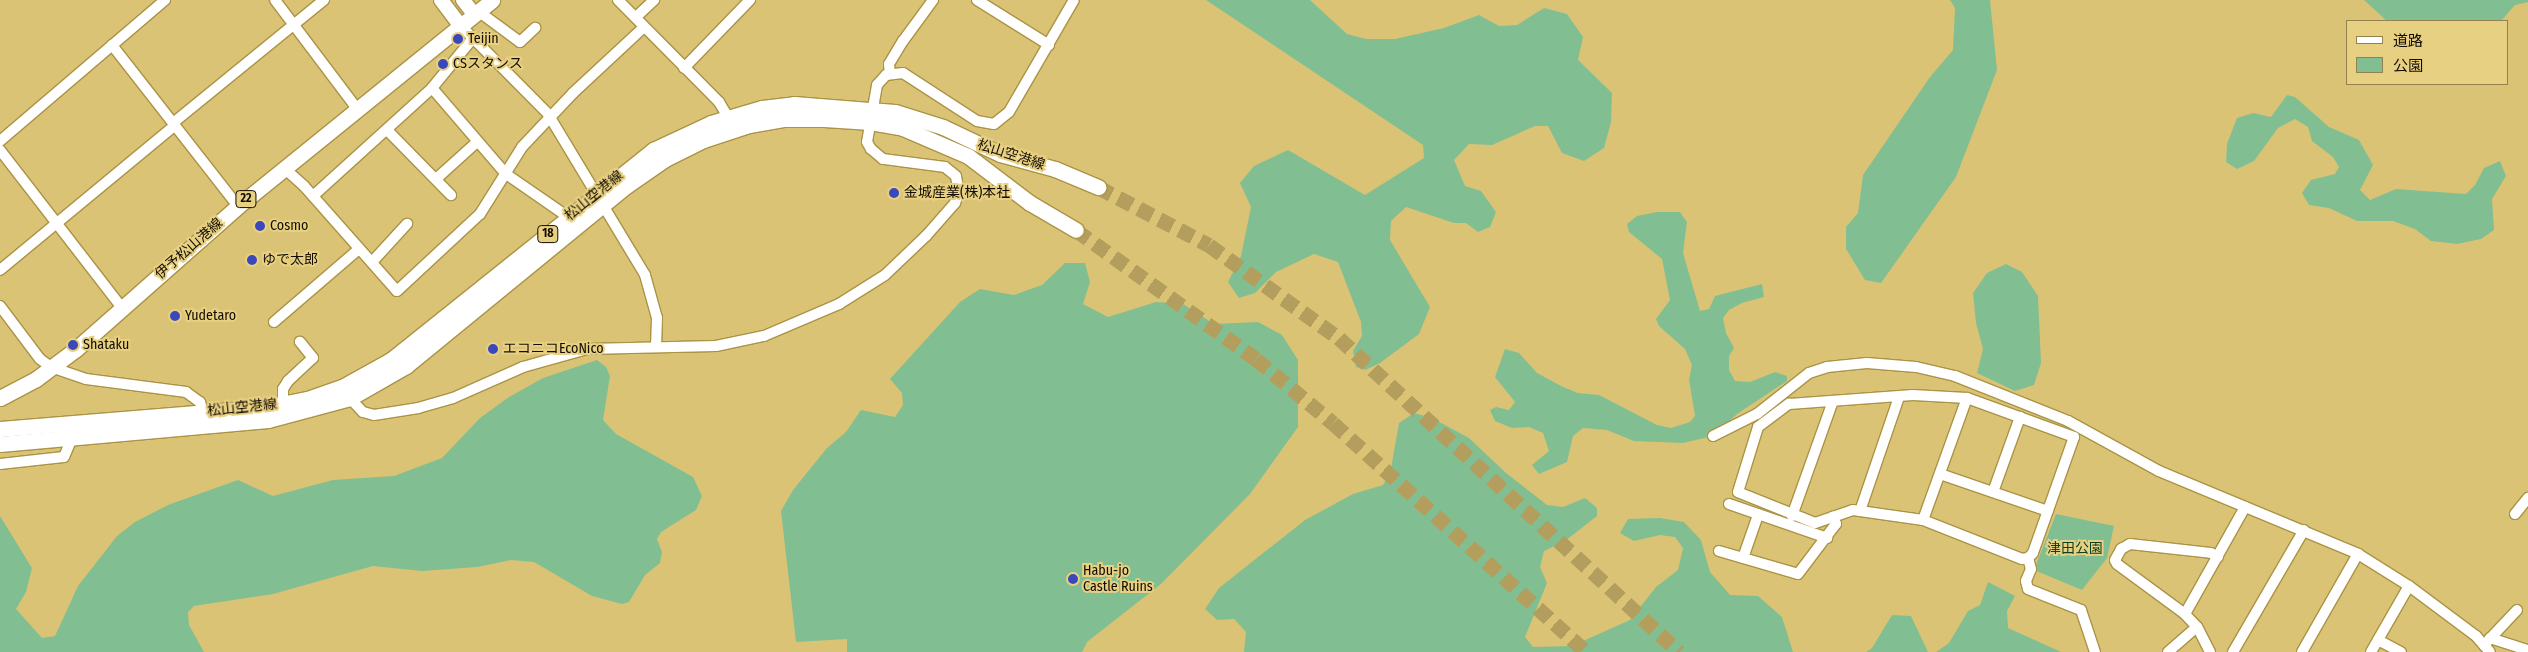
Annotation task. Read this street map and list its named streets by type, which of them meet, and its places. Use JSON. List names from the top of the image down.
{
  "streets": {
    "main road": [
      "松山空港線",
      "22",
      "18",
      "伊予松山港線"
    ]
  },
  "parks": ["津田公園"],
  "places": [
    "Teijin",
    "CSスタンス",
    "金城産業(株)本社",
    "Cosmo",
    "ゆで太郎",
    "Yudetaro",
    "Shataku",
    "エコニコEcoNico",
    "Habu-jo Castle Ruins"
  ],
  "legend": ["道路", "公園"]
}
